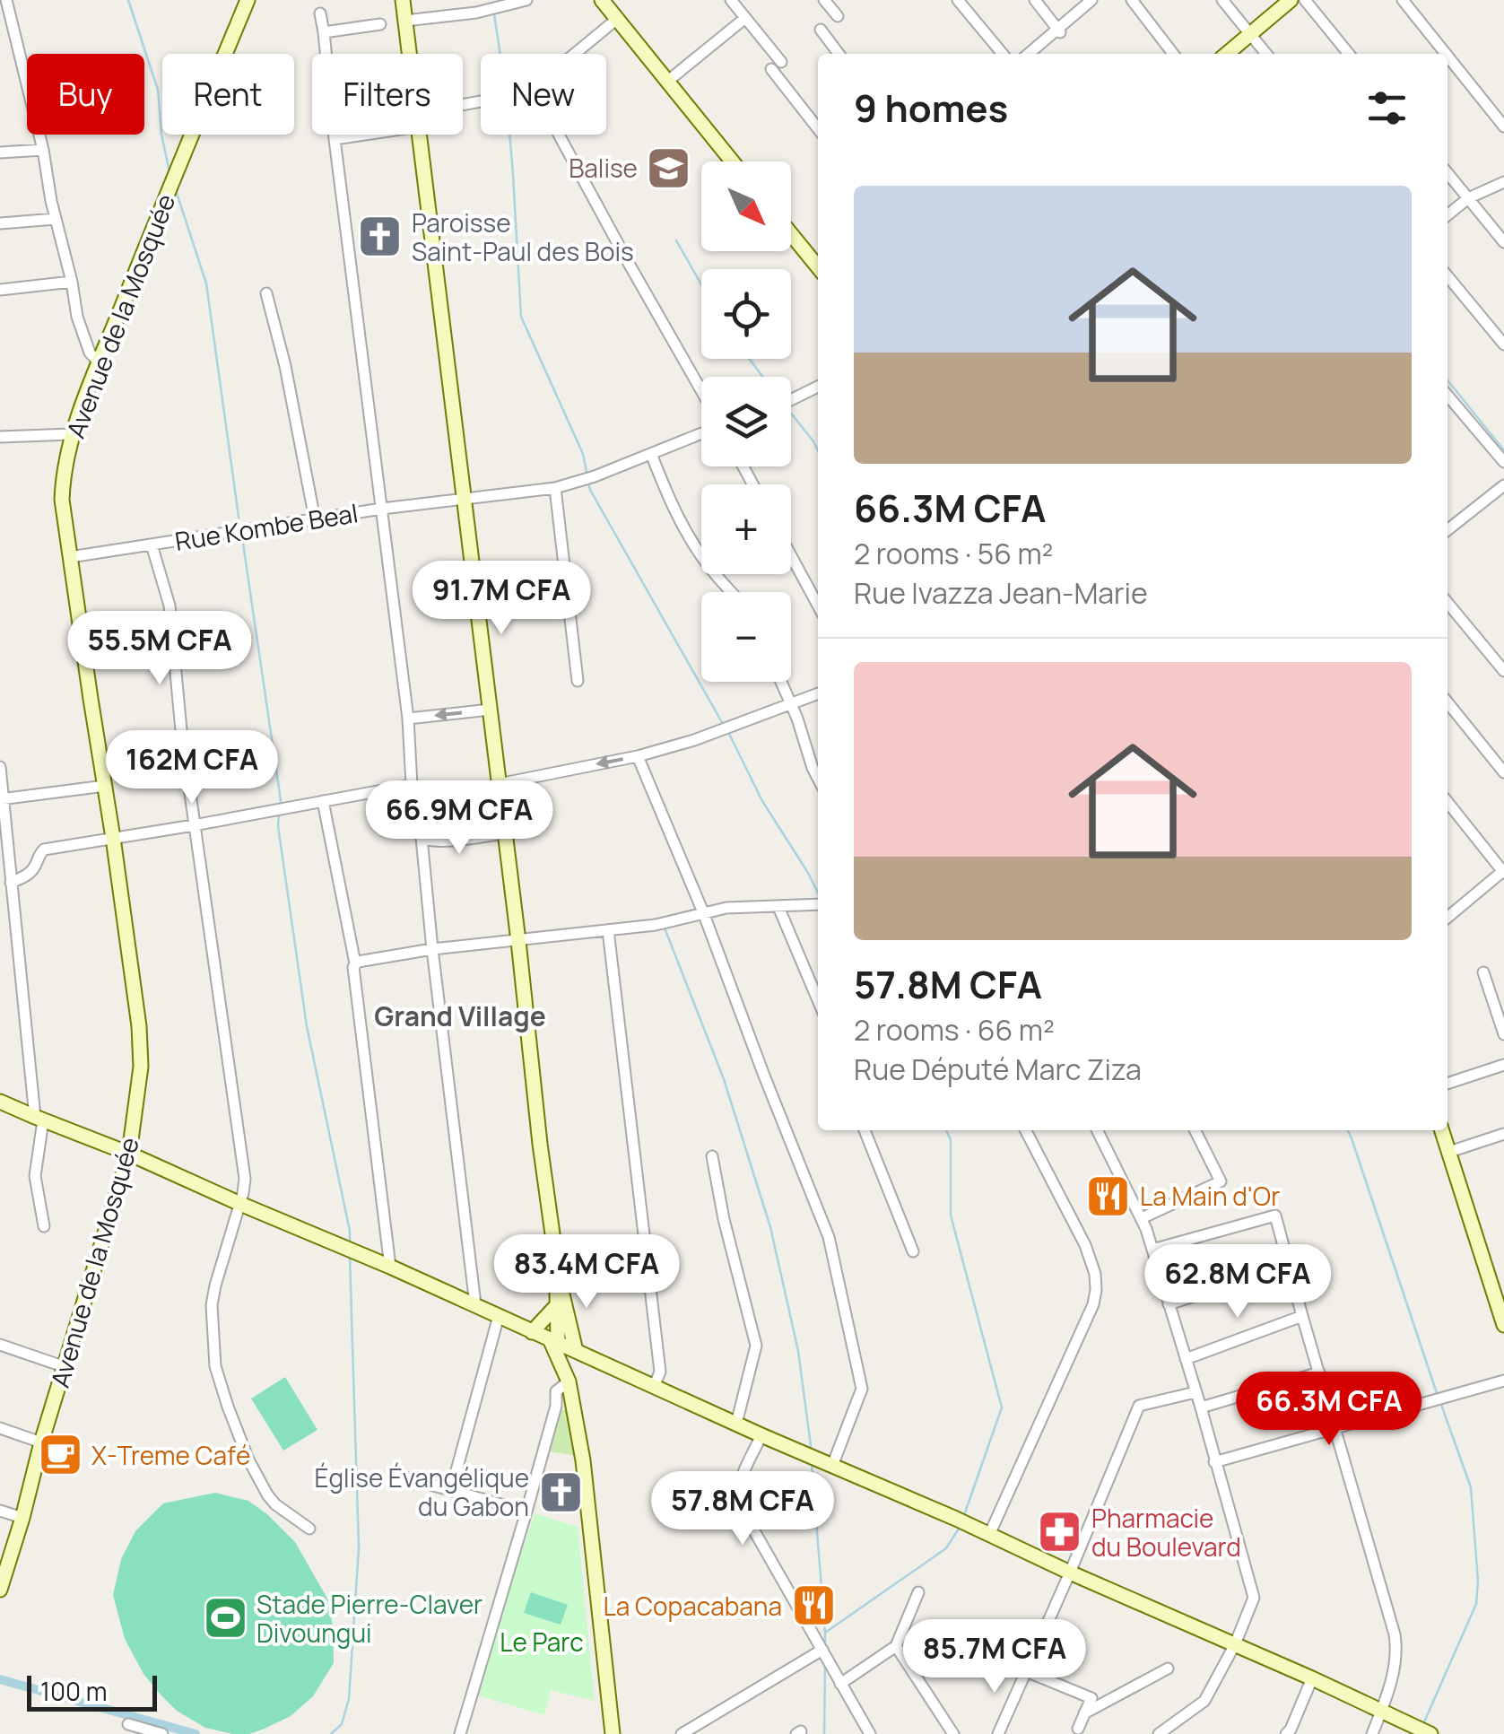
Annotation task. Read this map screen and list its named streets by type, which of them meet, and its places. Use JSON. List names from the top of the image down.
{
  "streets": {
    "street": ["Avenue de la Mosquée", "Rue Kombe Beal"]
  },
  "crossings": [
    ["Avenue de la Mosquée", "Rue Kombe Beal"]
  ],
  "districts": ["Grand Village"],
  "parks": ["Le Parc"],
  "places": {
    "school or university": ["Balise"],
    "church": ["Paroisse Saint-Paul des Bois", "Église Évangélique du Gabon"],
    "restaurant": ["La Main d'Or", "La Copacabana"],
    "cafe": ["X-Treme Café"],
    "pharmacy": ["Pharmacie du Boulevard"],
    "sports": ["Stade Pierre-Claver Divoungui"]
  },
  "scale_bar": "100 m",
  "north": "bottom right",
  "page": {
    "chip": [
      "Buy",
      "Rent",
      "Filters",
      "New"
    ],
    "heading": "9 homes",
    "map_buttons": ["+", "−"],
    "list": [
      {
        "name": "66.3M CFA",
        "note": "2 rooms · 56 m² · Rue Ivazza Jean-Marie"
      },
      {
        "name": "57.8M CFA",
        "note": "2 rooms · 66 m² · Rue Député Marc Ziza"
      }
    ],
    "price": [
      "91.7M CFA",
      "55.5M CFA",
      "162M CFA",
      "66.9M CFA",
      "83.4M CFA",
      "62.8M CFA",
      "66.3M CFA",
      "57.8M CFA",
      "85.7M CFA"
    ],
    "scale": "100 m"
  }
}
